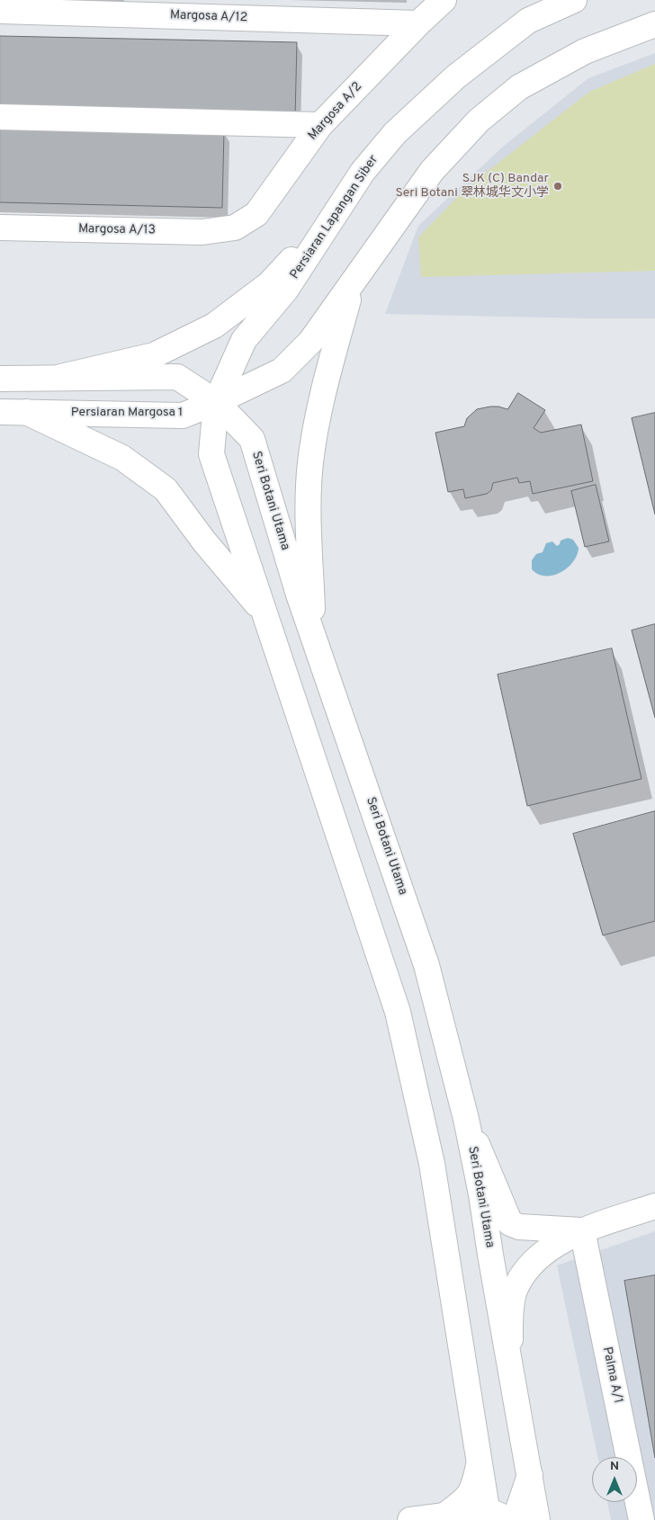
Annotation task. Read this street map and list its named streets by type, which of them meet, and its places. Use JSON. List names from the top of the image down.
{
  "streets": {
    "main road": [
      "Margosa A/12",
      "Margosa A/2",
      "Persiaran Lapangan Siber",
      "Margosa A/13",
      "Persiaran Margosa 1",
      "Seri Botani Utama",
      "Palma A/1"
    ]
  },
  "crossings": [
    ["Margosa A/12", "Margosa A/2"],
    ["Margosa A/2", "Margosa A/13"],
    ["Persiaran Lapangan Siber", "Persiaran Margosa 1"],
    ["Persiaran Lapangan Siber", "Seri Botani Utama"],
    ["Persiaran Margosa 1", "Seri Botani Utama"]
  ],
  "places": ["SJK (C) Bandar Seri Botani 翠林城华文小学"],
  "north": "top"
}
